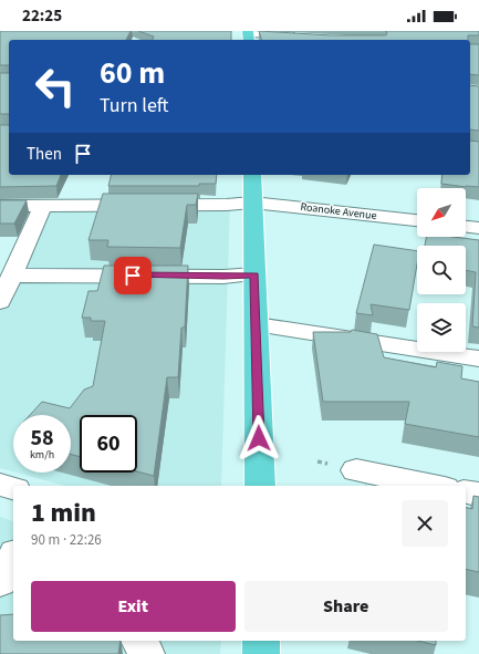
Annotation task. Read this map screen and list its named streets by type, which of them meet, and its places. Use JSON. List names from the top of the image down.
{
  "streets": {
    "street": ["Roanoke Avenue"]
  },
  "north": "bottom left",
  "page": {
    "status": "22:25",
    "turn": ["60 m", "Turn left"],
    "then": "Then",
    "speed": "58 km/h",
    "limit": "60",
    "heading": ["1 min", "90 m · 22:26"],
    "buttons": ["Exit", "Share"]
  }
}
